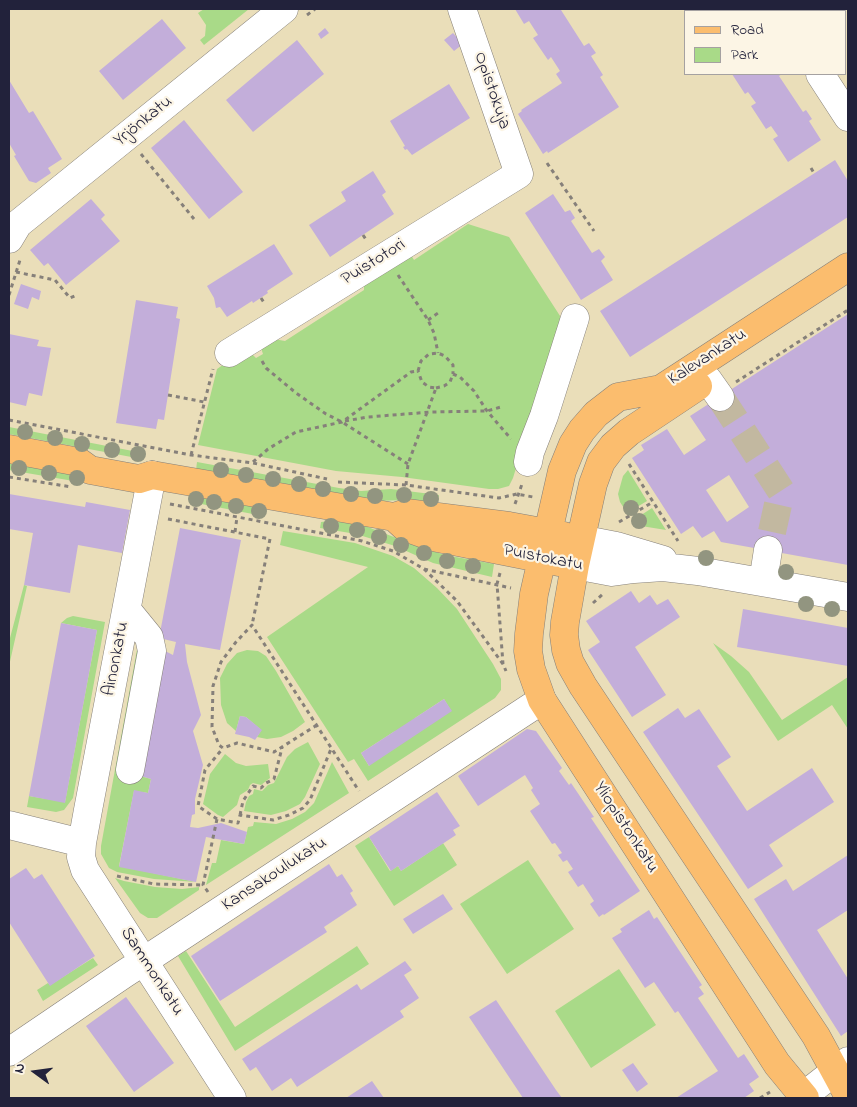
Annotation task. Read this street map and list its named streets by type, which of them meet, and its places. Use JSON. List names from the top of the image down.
{
  "streets": {
    "main road": ["Kalevankatu", "Puistokatu", "Yliopistonkatu"],
    "street": [
      "Opistokuja",
      "Yrjönkatu",
      "Puistotori",
      "Ainonkatu",
      "Kansakoulukatu",
      "Sammonkatu"
    ]
  },
  "crossings": [
    ["Opistokuja", "Puistotori"],
    ["Kalevankatu", "Puistokatu"],
    ["Kalevankatu", "Yliopistonkatu"],
    ["Puistokatu", "Ainonkatu"],
    ["Puistokatu", "Yliopistonkatu"],
    ["Ainonkatu", "Sammonkatu"],
    ["Yliopistonkatu", "Kansakoulukatu"],
    ["Kansakoulukatu", "Sammonkatu"]
  ],
  "legend": ["Road", "Park"],
  "north": "left"
}
